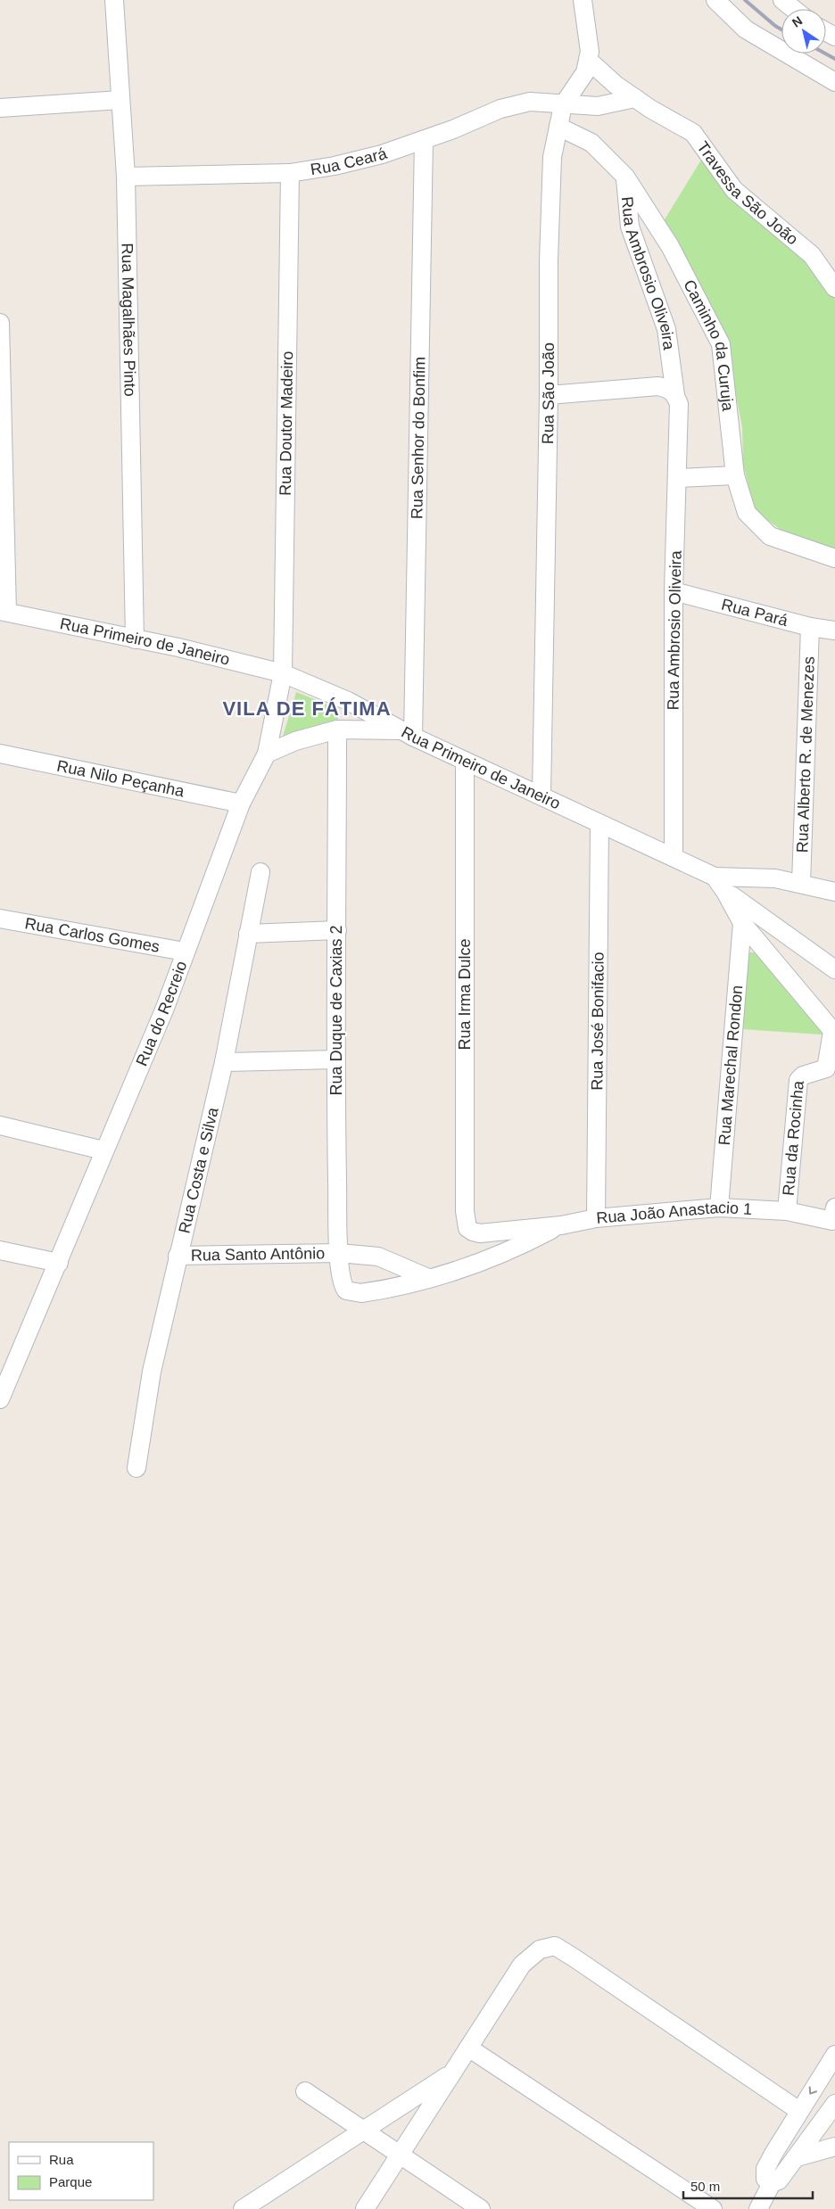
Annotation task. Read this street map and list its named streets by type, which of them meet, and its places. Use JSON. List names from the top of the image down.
{
  "streets": {
    "street": [
      "Rua Ceará",
      "Travessa São João",
      "Rua Ambrosio Oliveira",
      "Rua Magalhães Pinto",
      "Caminho da Curuja",
      "Rua São João",
      "Rua Doutor Madeiro",
      "Rua Senhor do Bonfim",
      "Rua Pará",
      "Rua Primeiro de Janeiro",
      "Rua Alberto R. de Menezes",
      "Rua Nilo Peçanha",
      "Rua Carlos Gomes",
      "Rua Irma Dulce",
      "Rua Duque de Caxias 2",
      "Rua do Recreio",
      "Rua José Bonifacio",
      "Rua Marechal Rondon",
      "Rua da Rocinha",
      "Rua Costa e Silva",
      "Rua João Anastacio 1",
      "Rua Santo Antônio"
    ]
  },
  "crossings": [
    ["Rua Ceará", "Travessa São João"],
    ["Rua Ceará", "Rua Magalhães Pinto"],
    ["Rua Ceará", "Rua São João"],
    ["Rua Ceará", "Rua Doutor Madeiro"],
    ["Rua Ceará", "Rua Senhor do Bonfim"],
    ["Travessa São João", "Rua São João"],
    ["Rua Ambrosio Oliveira", "Caminho da Curuja"],
    ["Rua Ambrosio Oliveira", "Rua Pará"],
    ["Rua Ambrosio Oliveira", "Rua Primeiro de Janeiro"],
    ["Rua Magalhães Pinto", "Rua Primeiro de Janeiro"],
    ["Caminho da Curuja", "Rua São João"],
    ["Rua São João", "Rua Primeiro de Janeiro"],
    ["Rua Doutor Madeiro", "Rua Primeiro de Janeiro"],
    ["Rua Doutor Madeiro", "Rua do Recreio"],
    ["Rua Senhor do Bonfim", "Rua Primeiro de Janeiro"],
    ["Rua Pará", "Rua Alberto R. de Menezes"],
    ["Rua Primeiro de Janeiro", "Rua Irma Dulce"],
    ["Rua Primeiro de Janeiro", "Rua José Bonifacio"],
    ["Rua Primeiro de Janeiro", "Rua Marechal Rondon"],
    ["Rua Primeiro de Janeiro", "Rua da Rocinha"],
    ["Rua Nilo Peçanha", "Rua do Recreio"],
    ["Rua Carlos Gomes", "Rua do Recreio"],
    ["Rua Irma Dulce", "Rua João Anastacio 1"],
    ["Rua Duque de Caxias 2", "Rua João Anastacio 1"],
    ["Rua Duque de Caxias 2", "Rua Santo Antônio"],
    ["Rua José Bonifacio", "Rua João Anastacio 1"],
    ["Rua Marechal Rondon", "Rua João Anastacio 1"],
    ["Rua da Rocinha", "Rua João Anastacio 1"],
    ["Rua Costa e Silva", "Rua Santo Antônio"]
  ],
  "districts": ["VILA DE FÁTIMA"],
  "legend": ["Rua", "Parque"],
  "scale_bar": "50 m",
  "north": "top left"
}
